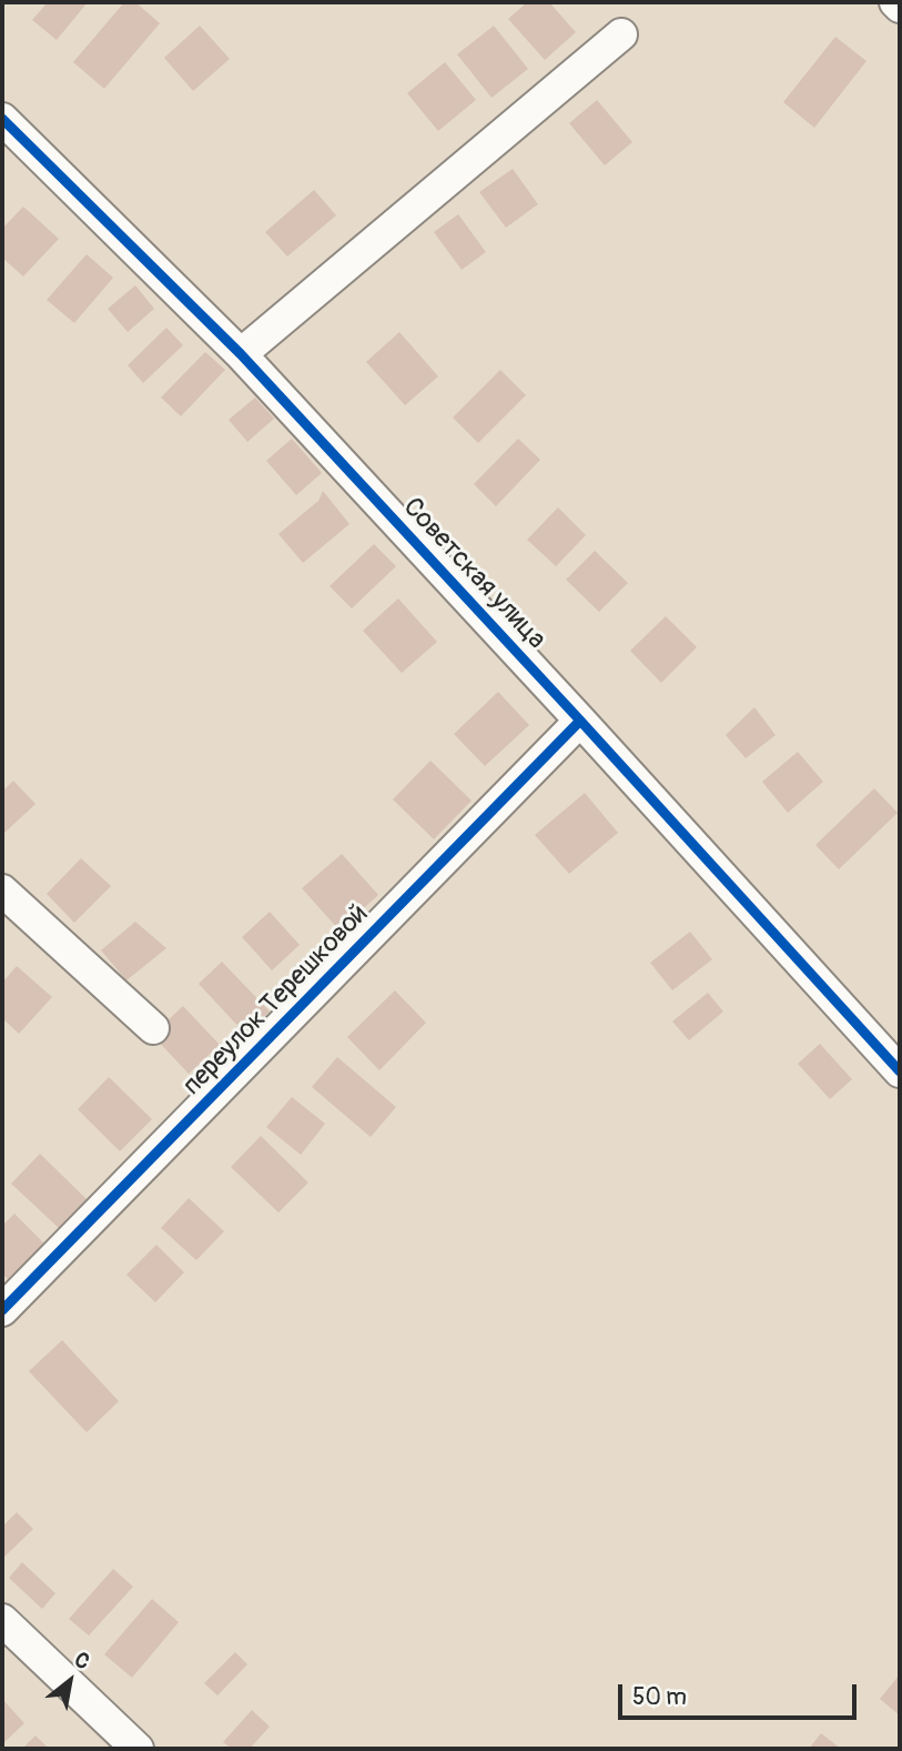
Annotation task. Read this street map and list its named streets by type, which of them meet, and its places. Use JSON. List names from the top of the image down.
{
  "streets": {
    "street": ["Советская улица", "переулок Терешковой"]
  },
  "crossings": [
    ["Советская улица", "переулок Терешковой"]
  ],
  "scale_bar": "50 m",
  "north": "top right"
}
